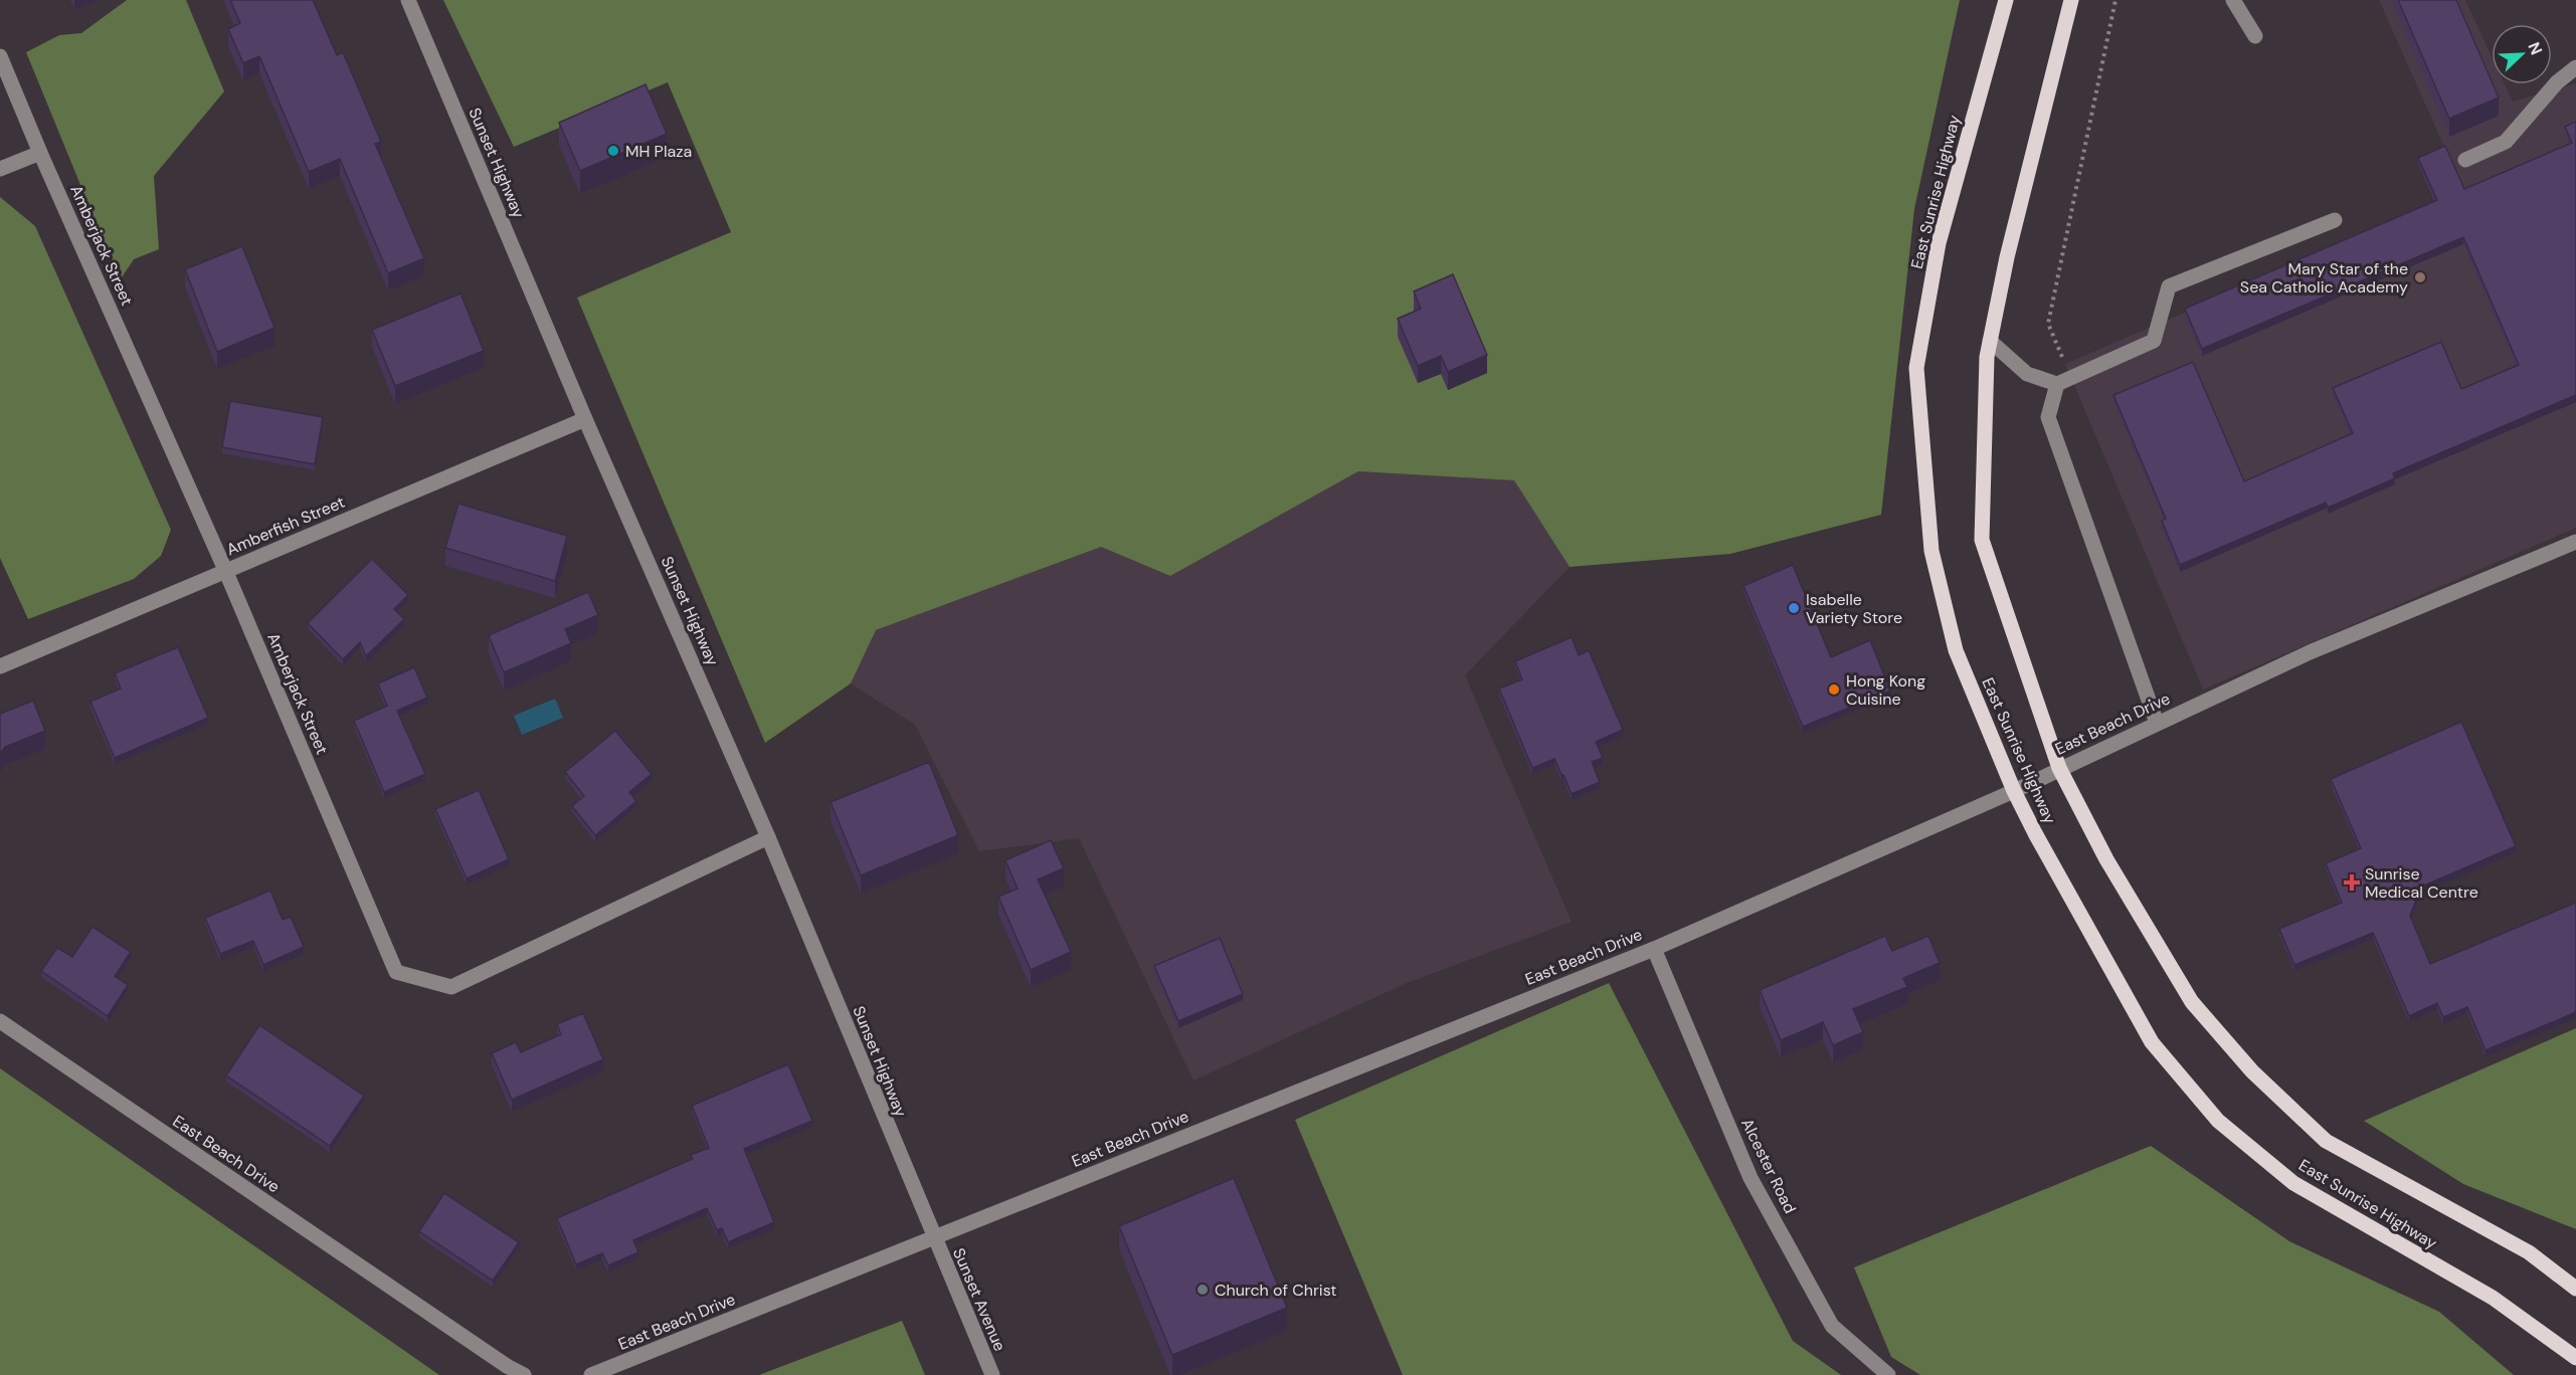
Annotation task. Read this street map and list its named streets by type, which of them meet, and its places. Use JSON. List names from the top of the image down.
{
  "streets": {
    "main road": ["East Sunrise Highway"],
    "street": [
      "Sunset Highway",
      "Amberjack Street",
      "Amberfish Street",
      "East Beach Drive",
      "Alcester Road",
      "Sunset Avenue"
    ]
  },
  "crossings": [
    ["Sunset Highway", "Amberjack Street"],
    ["Sunset Highway", "Amberfish Street"],
    ["Sunset Highway", "East Beach Drive"],
    ["Sunset Highway", "Sunset Avenue"],
    ["East Sunrise Highway", "East Beach Drive"],
    ["Amberjack Street", "Amberfish Street"],
    ["East Beach Drive", "Alcester Road"],
    ["East Beach Drive", "Sunset Avenue"]
  ],
  "places": {
    "other": [
      "MH Plaza",
      "Mary Star of the Sea Catholic Academy",
      "Isabelle Variety Store",
      "Hong Kong Cuisine",
      "Church of Christ"
    ],
    "health": ["Sunrise Medical Centre"]
  },
  "north": "top right"
}
